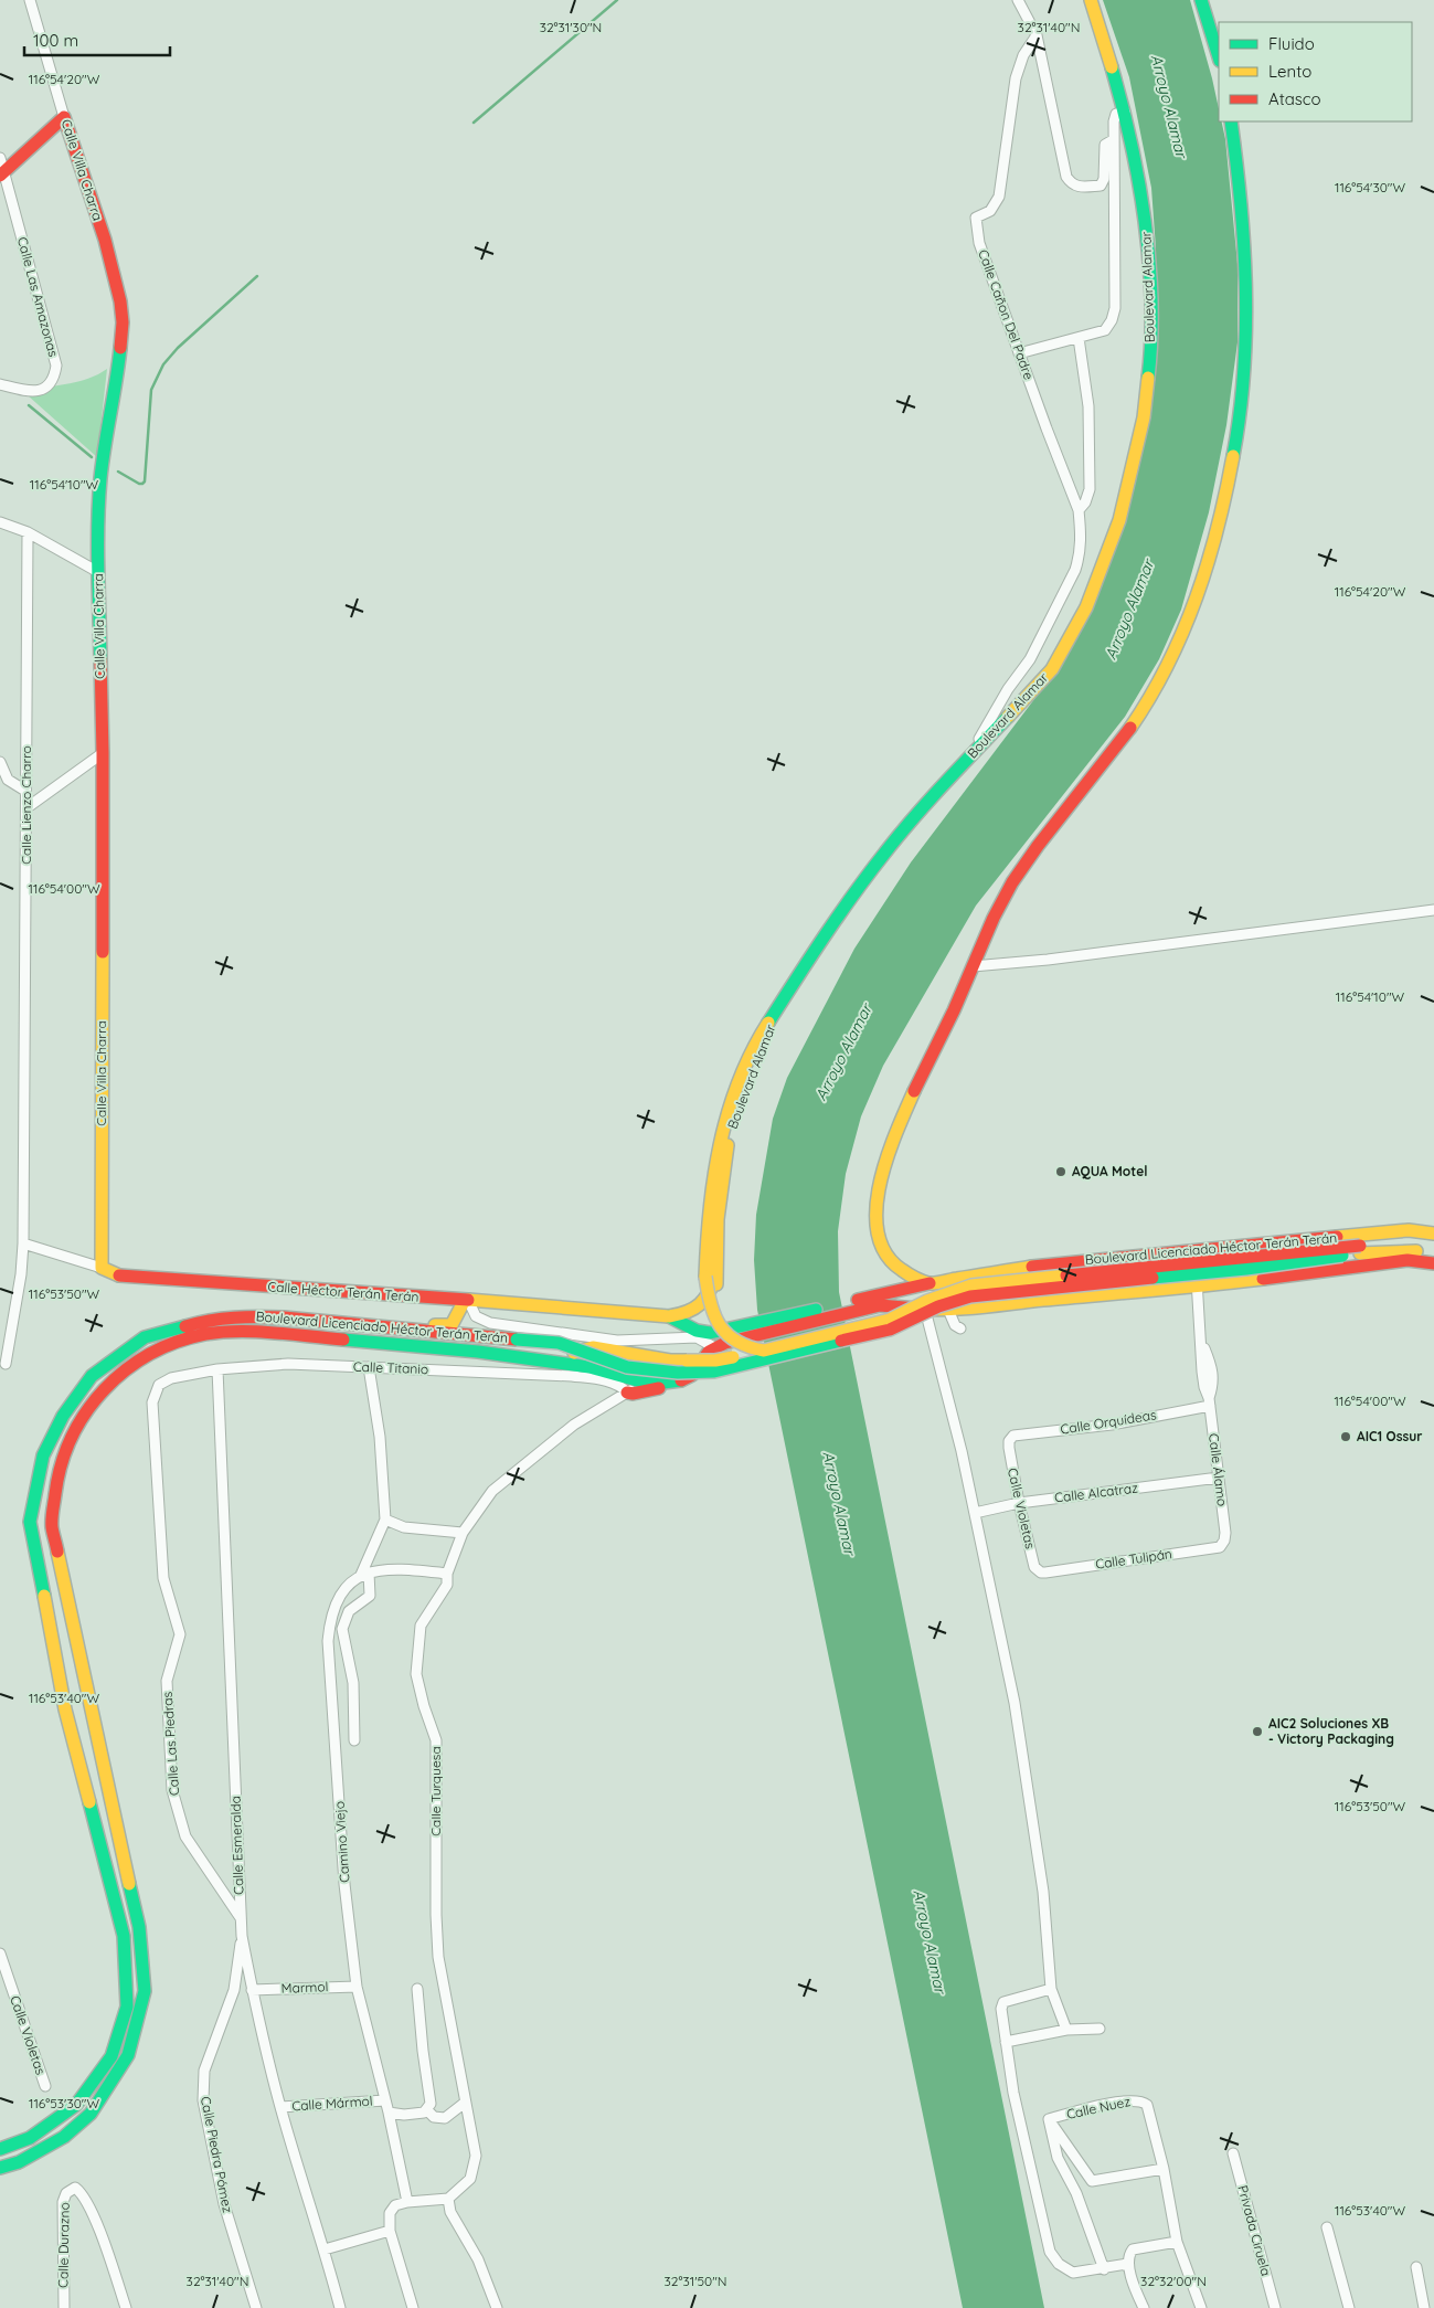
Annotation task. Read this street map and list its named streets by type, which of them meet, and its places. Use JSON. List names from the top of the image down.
{
  "streets": {
    "main road": [
      "Calle Villa Charra",
      "Boulevard Alamar",
      "Boulevard Licenciado Héctor Terán Terán",
      "Calle Héctor Terán Terán"
    ],
    "street": [
      "Calle Las Amazonas",
      "Calle Cañon Del Padre",
      "Calle Lienzo Charro",
      "Calle Titanio",
      "Calle Orquídeas",
      "Calle Álamo",
      "Calle Alcatraz",
      "Calle Violetas",
      "Calle Tulipán",
      "Calle Las Piedras",
      "Calle Turquesa",
      "Camino Viejo",
      "Calle Esmeralda",
      "Marmol",
      "Calle Mármol",
      "Calle Nuez",
      "Calle Piedra Pómez",
      "Privada Ciruela",
      "Calle Durazno"
    ]
  },
  "crossings": [
    ["Calle Villa Charra", "Calle Héctor Terán Terán"],
    ["Boulevard Alamar", "Calle Cañon Del Padre"],
    ["Boulevard Alamar", "Calle Héctor Terán Terán"],
    ["Calle Lienzo Charro", "Calle Héctor Terán Terán"],
    ["Boulevard Licenciado Héctor Terán Terán", "Calle Héctor Terán Terán"],
    ["Boulevard Licenciado Héctor Terán Terán", "Calle Álamo"],
    ["Boulevard Licenciado Héctor Terán Terán", "Calle Turquesa"],
    ["Calle Titanio", "Calle Las Piedras"],
    ["Calle Titanio", "Calle Turquesa"],
    ["Calle Titanio", "Calle Esmeralda"],
    ["Calle Orquídeas", "Calle Álamo"],
    ["Calle Orquídeas", "Calle Violetas"],
    ["Calle Álamo", "Calle Alcatraz"],
    ["Calle Álamo", "Calle Tulipán"],
    ["Calle Alcatraz", "Calle Violetas"],
    ["Calle Violetas", "Calle Tulipán"],
    ["Calle Las Piedras", "Calle Esmeralda"],
    ["Camino Viejo", "Marmol"],
    ["Camino Viejo", "Calle Mármol"],
    ["Calle Esmeralda", "Marmol"],
    ["Calle Esmeralda", "Calle Mármol"],
    ["Calle Esmeralda", "Calle Piedra Pómez"]
  ],
  "water": ["Arroyo Alamar"],
  "places": ["AQUA Motel", "AIC1 Ossur", "AIC2 Soluciones XB - Victory Packaging"],
  "legend": ["Fluido", "Lento", "Atasco"],
  "scale_bar": "100 m",
  "coordinates": [
    "32°31'40\"N",
    "32°31'30\"N",
    "116°54'20\"W",
    "116°54'30\"W",
    "116°54'10\"W",
    "116°54'00\"W",
    "116°53'50\"W",
    "116°53'40\"W",
    "116°53'30\"W",
    "32°31'50\"N",
    "32°32'00\"N"
  ]
}
